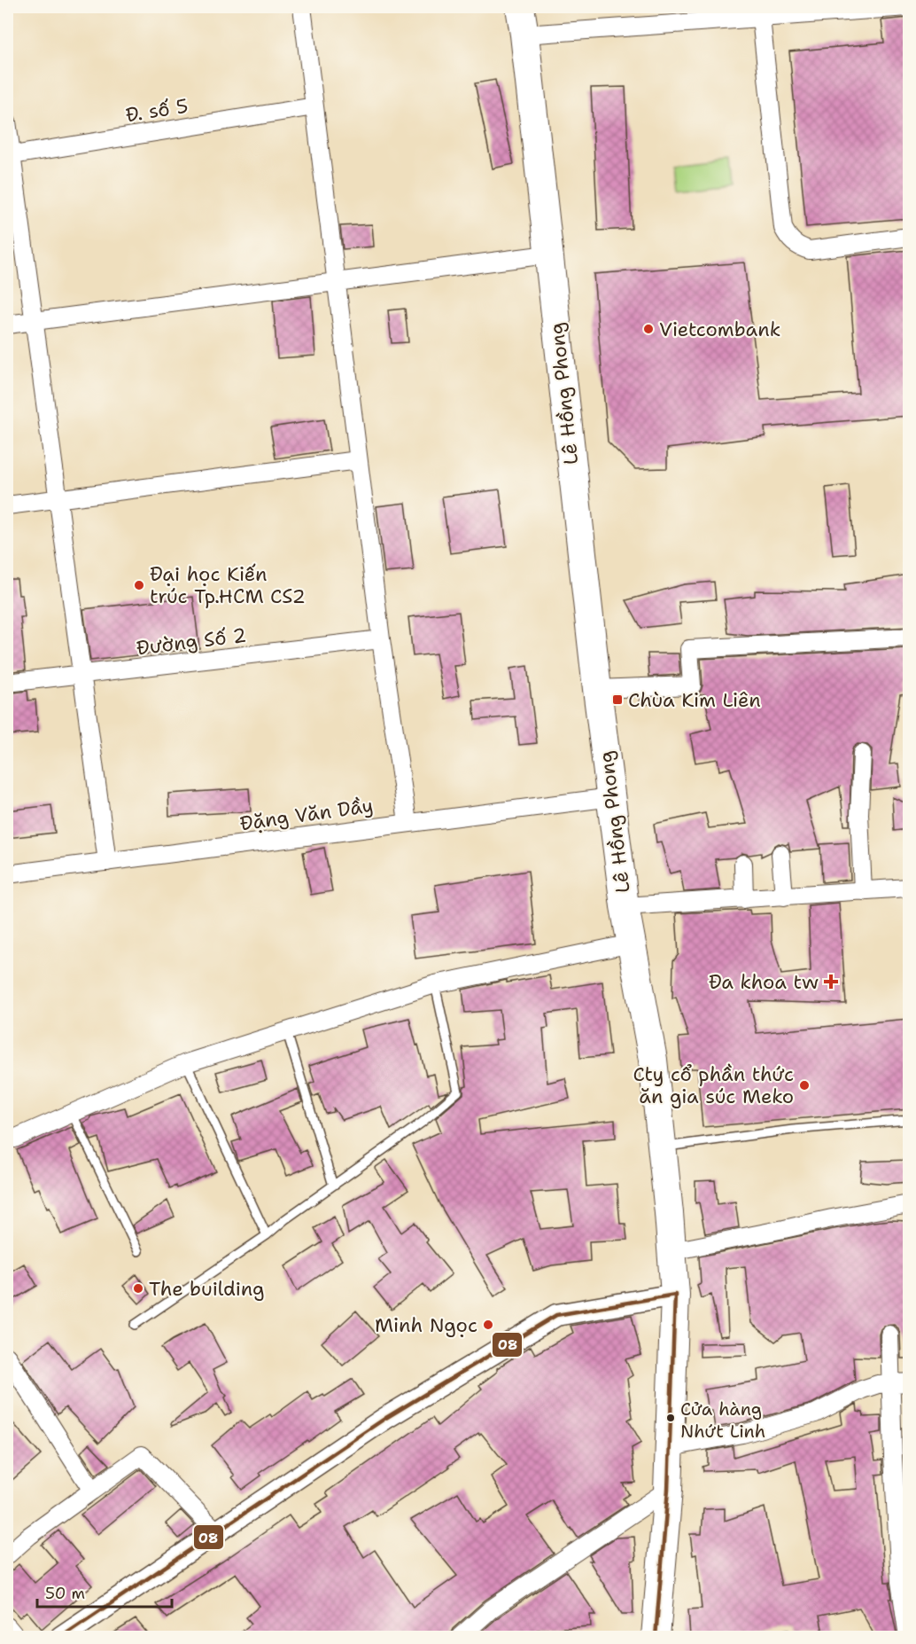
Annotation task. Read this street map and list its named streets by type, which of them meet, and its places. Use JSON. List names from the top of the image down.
{
  "streets": {
    "highway": ["Lê Hồng Phong"],
    "street": ["Đ. số 5", "Đường Số 2", "Đặng Văn Dầy"]
  },
  "crossings": [
    ["Lê Hồng Phong", "Đặng Văn Dầy"]
  ],
  "places": {
    "other": [
      "Vietcombank",
      "Đại học Kiến trúc Tp.HCM CS2",
      "Cty cổ phần thức ăn gia súc Meko",
      "The building",
      "Minh Ngọc",
      "Cửa hàng Nhứt Linh"
    ],
    "transit": ["Chùa Kim Liên"],
    "health": ["Đa khoa tw"]
  },
  "lines": ["transit line 08"],
  "scale_bar": "50 m"
}
